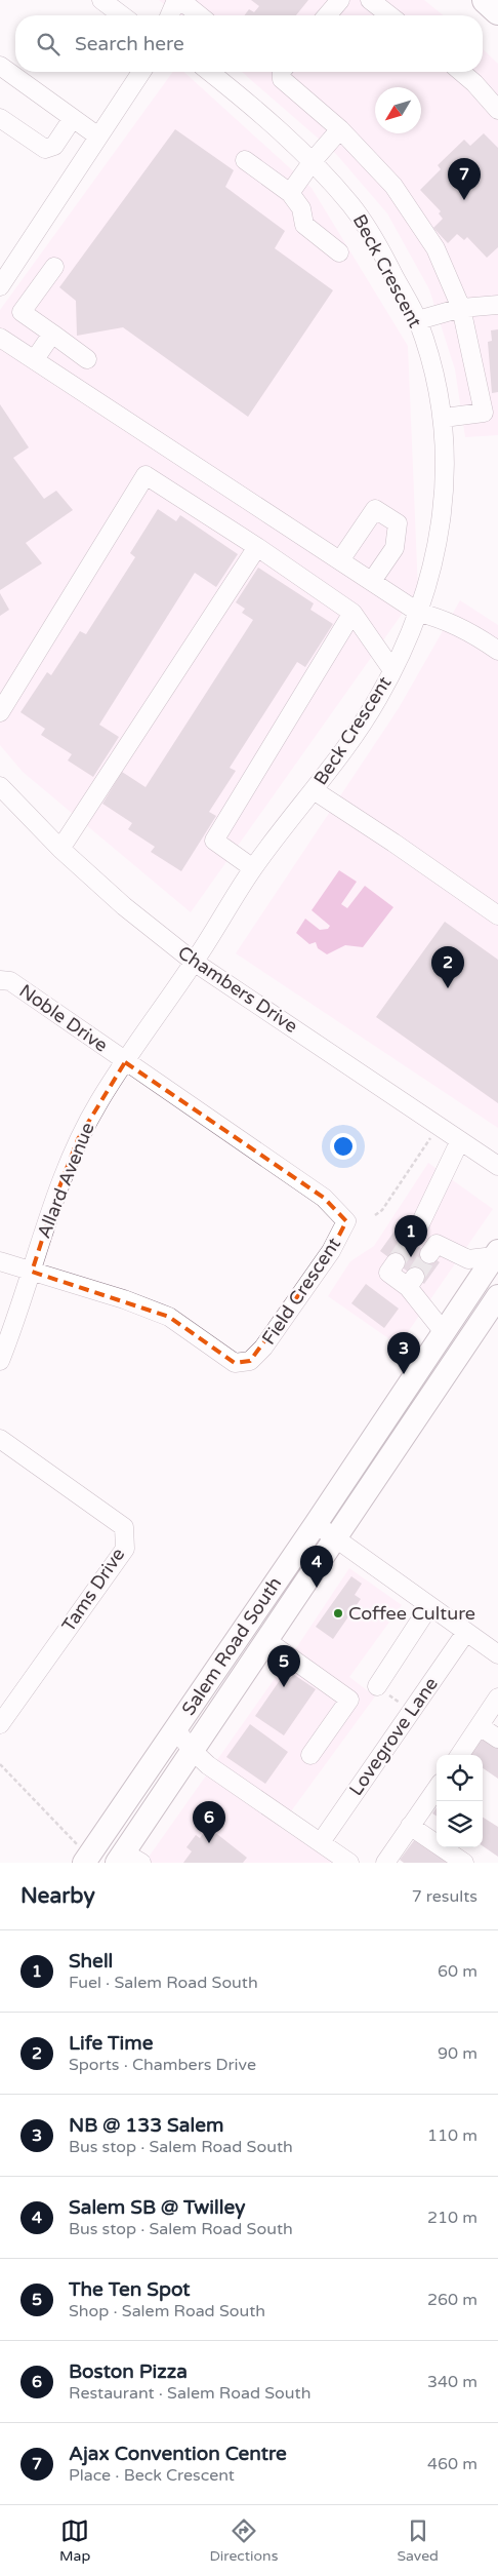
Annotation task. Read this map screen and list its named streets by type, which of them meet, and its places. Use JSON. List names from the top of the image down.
{
  "streets": {
    "main road": ["Salem Road South"],
    "street": [
      "Beck Crescent",
      "Chambers Drive",
      "Noble Drive",
      "Allard Avenue",
      "Field Crescent",
      "Tams Drive",
      "Lovegrove Lane"
    ]
  },
  "crossings": [
    ["Beck Crescent", "Chambers Drive"],
    ["Beck Crescent", "Allard Avenue"],
    ["Chambers Drive", "Allard Avenue"],
    ["Noble Drive", "Allard Avenue"],
    ["Noble Drive", "Field Crescent"],
    ["Allard Avenue", "Field Crescent"]
  ],
  "places": ["Coffee Culture"],
  "north": "bottom left",
  "page": {
    "search": "Search here",
    "pins": [
      "7",
      "2",
      "1",
      "3",
      "4",
      "5",
      "6"
    ],
    "heading": ["Nearby", "7 results"],
    "list": [
      {
        "mark": "1",
        "name": "Shell",
        "note": "Fuel · Salem Road South",
        "value": "60 m"
      },
      {
        "mark": "2",
        "name": "Life Time",
        "note": "Sports · Chambers Drive",
        "value": "90 m"
      },
      {
        "mark": "3",
        "name": "NB @ 133 Salem",
        "note": "Bus stop · Salem Road South",
        "value": "110 m"
      },
      {
        "mark": "4",
        "name": "Salem SB @ Twilley",
        "note": "Bus stop · Salem Road South",
        "value": "210 m"
      },
      {
        "mark": "5",
        "name": "The Ten Spot",
        "note": "Shop · Salem Road South",
        "value": "260 m"
      },
      {
        "mark": "6",
        "name": "Boston Pizza",
        "note": "Restaurant · Salem Road South",
        "value": "340 m"
      },
      {
        "mark": "7",
        "name": "Ajax Convention Centre",
        "note": "Place · Beck Crescent",
        "value": "460 m"
      }
    ],
    "nav": ["Map", "Directions", "Saved"]
  }
}
